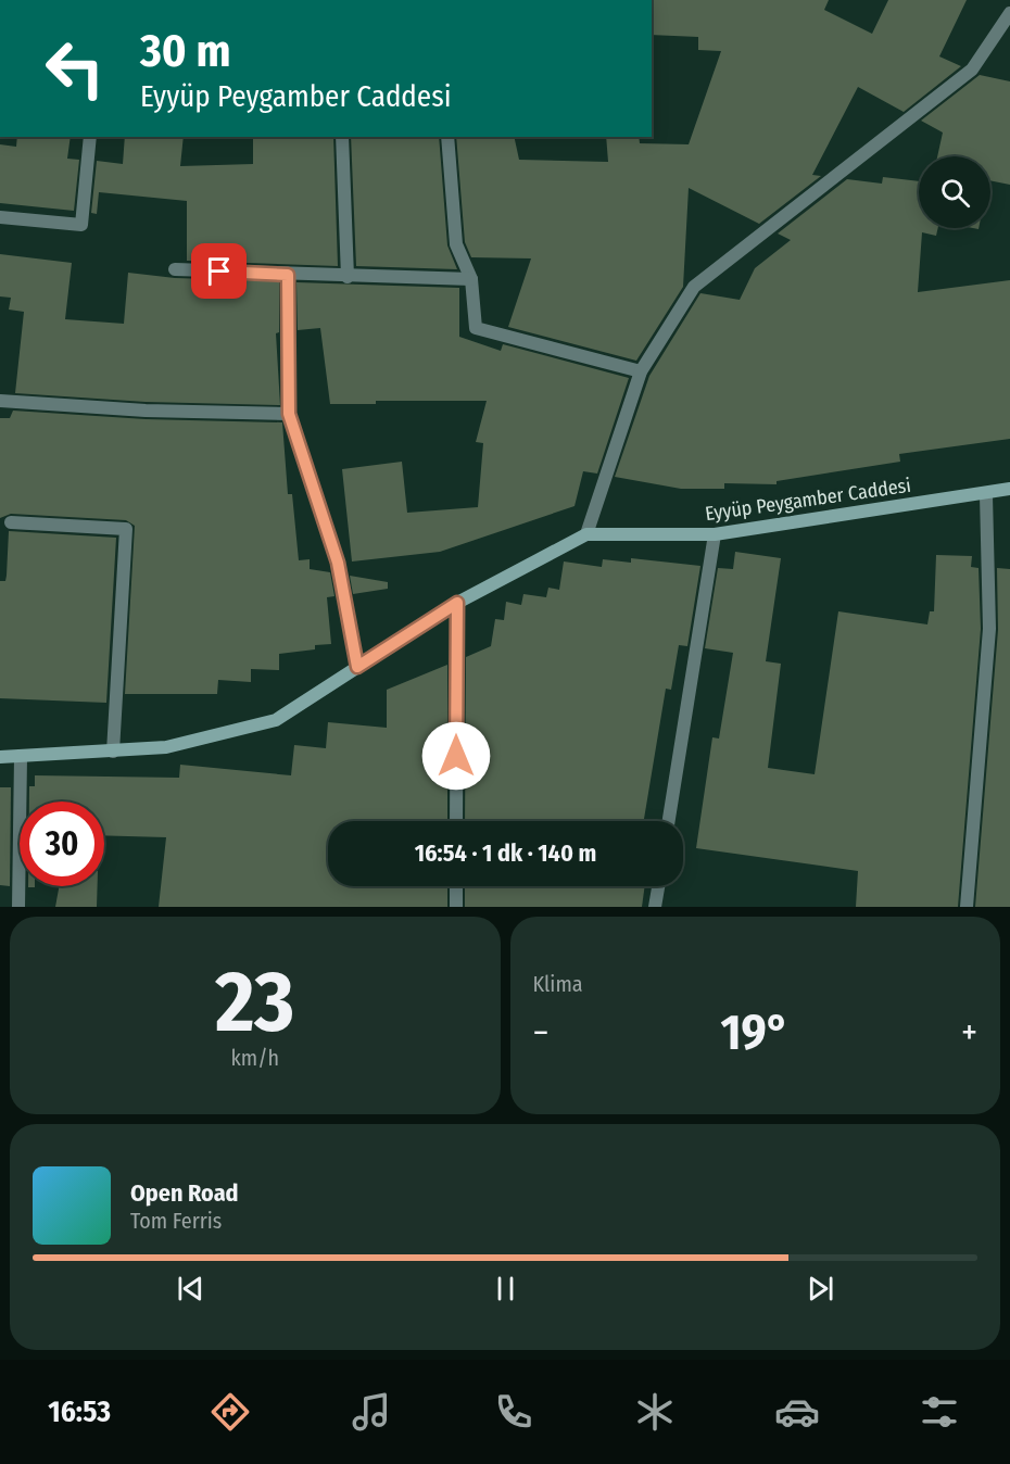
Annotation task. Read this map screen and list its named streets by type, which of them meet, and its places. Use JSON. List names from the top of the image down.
{
  "streets": {
    "main road": ["Eyyüp Peygamber Caddesi"]
  },
  "page": {
    "turn": ["30 m", "Eyyüp Peygamber Caddesi"],
    "limit": "30",
    "trip": "16:54 · 1 dk · 140 m",
    "tile": [
      ["23", "km/h"],
      "Klima"
    ],
    "heat": ["−", "19°", "+"],
    "song": ["Open Road", "Tom Ferris"],
    "tabs": "16:53"
  }
}
